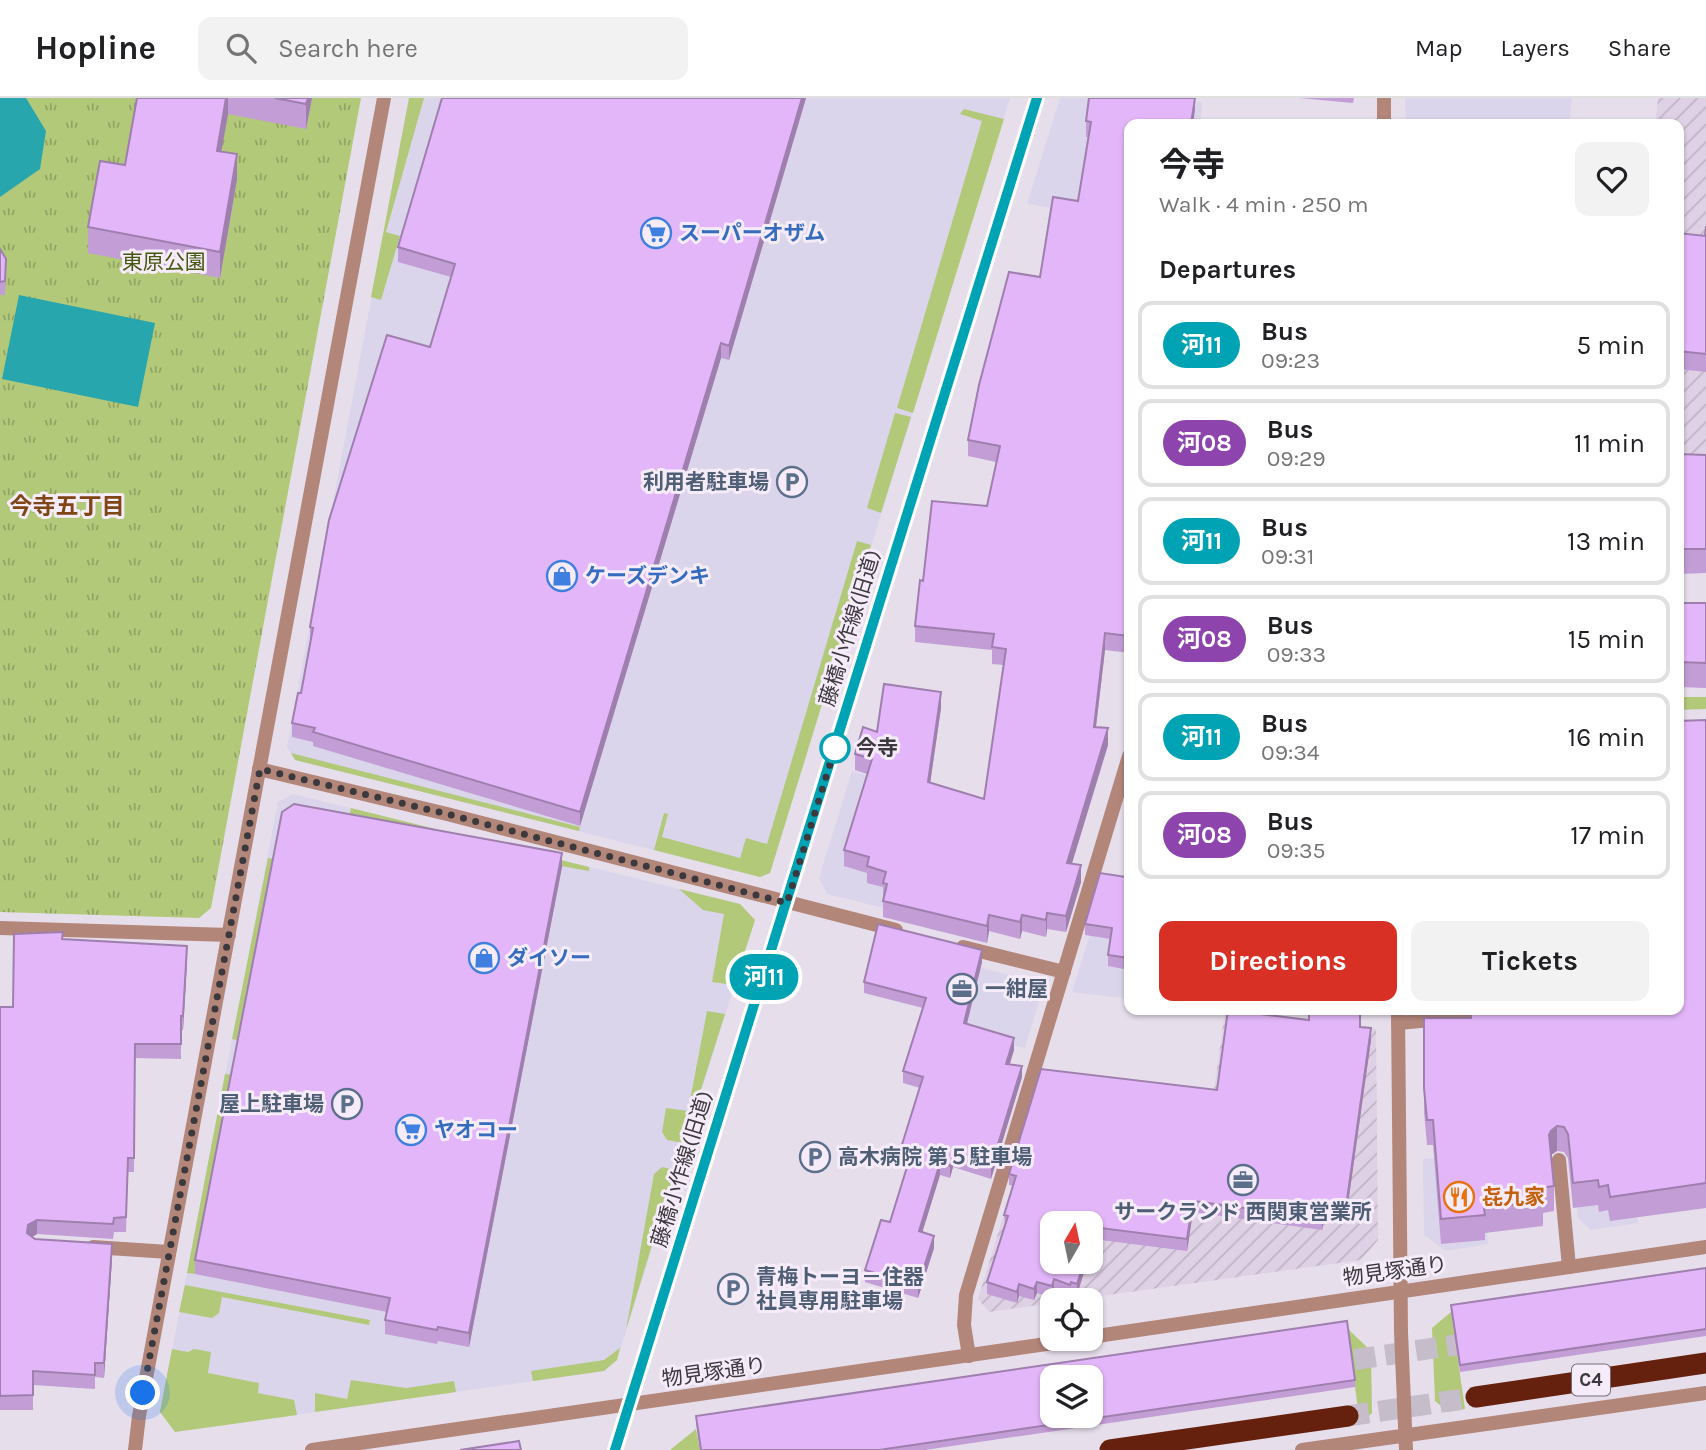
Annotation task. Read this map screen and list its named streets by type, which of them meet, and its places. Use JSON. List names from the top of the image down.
{
  "streets": {
    "highway": ["C4"],
    "street": ["藤橋小作線(旧道)", "物見塚通り"]
  },
  "crossings": [
    ["藤橋小作線(旧道)", "物見塚通り"]
  ],
  "districts": ["今寺五丁目"],
  "parks": ["東原公園"],
  "places": {
    "supermarket": ["スーパーオザム", "ヤオコー"],
    "parking": [
      "利用者駐車場",
      "屋上駐車場",
      "高木病院 第５駐車場",
      "青梅トーヨ－住器 社員専用駐車場"
    ],
    "shop": ["ケーズデンキ", "ダイソー"],
    "other": ["今寺"],
    "office": ["一紺屋", "サークランド 西関東営業所"],
    "restaurant": ["㐂九家"]
  },
  "lines": ["bus line 河11"],
  "north": "top",
  "page": {
    "header": "Hopline",
    "search": "Search here",
    "nav": ["Map", "Layers", "Share"],
    "on_map": "河11",
    "heading": [
      ["今寺", "Walk · 4 min · 250 m"],
      "Departures"
    ],
    "list": [
      {
        "mark": "河11",
        "name": "Bus",
        "note": "09:23",
        "value": "5 min"
      },
      {
        "mark": "河08",
        "name": "Bus",
        "note": "09:29",
        "value": "11 min"
      },
      {
        "mark": "河11",
        "name": "Bus",
        "note": "09:31",
        "value": "13 min"
      },
      {
        "mark": "河08",
        "name": "Bus",
        "note": "09:33",
        "value": "15 min"
      },
      {
        "mark": "河11",
        "name": "Bus",
        "note": "09:34",
        "value": "16 min"
      },
      {
        "mark": "河08",
        "name": "Bus",
        "note": "09:35",
        "value": "17 min"
      }
    ],
    "buttons": ["Directions", "Tickets"]
  }
}
